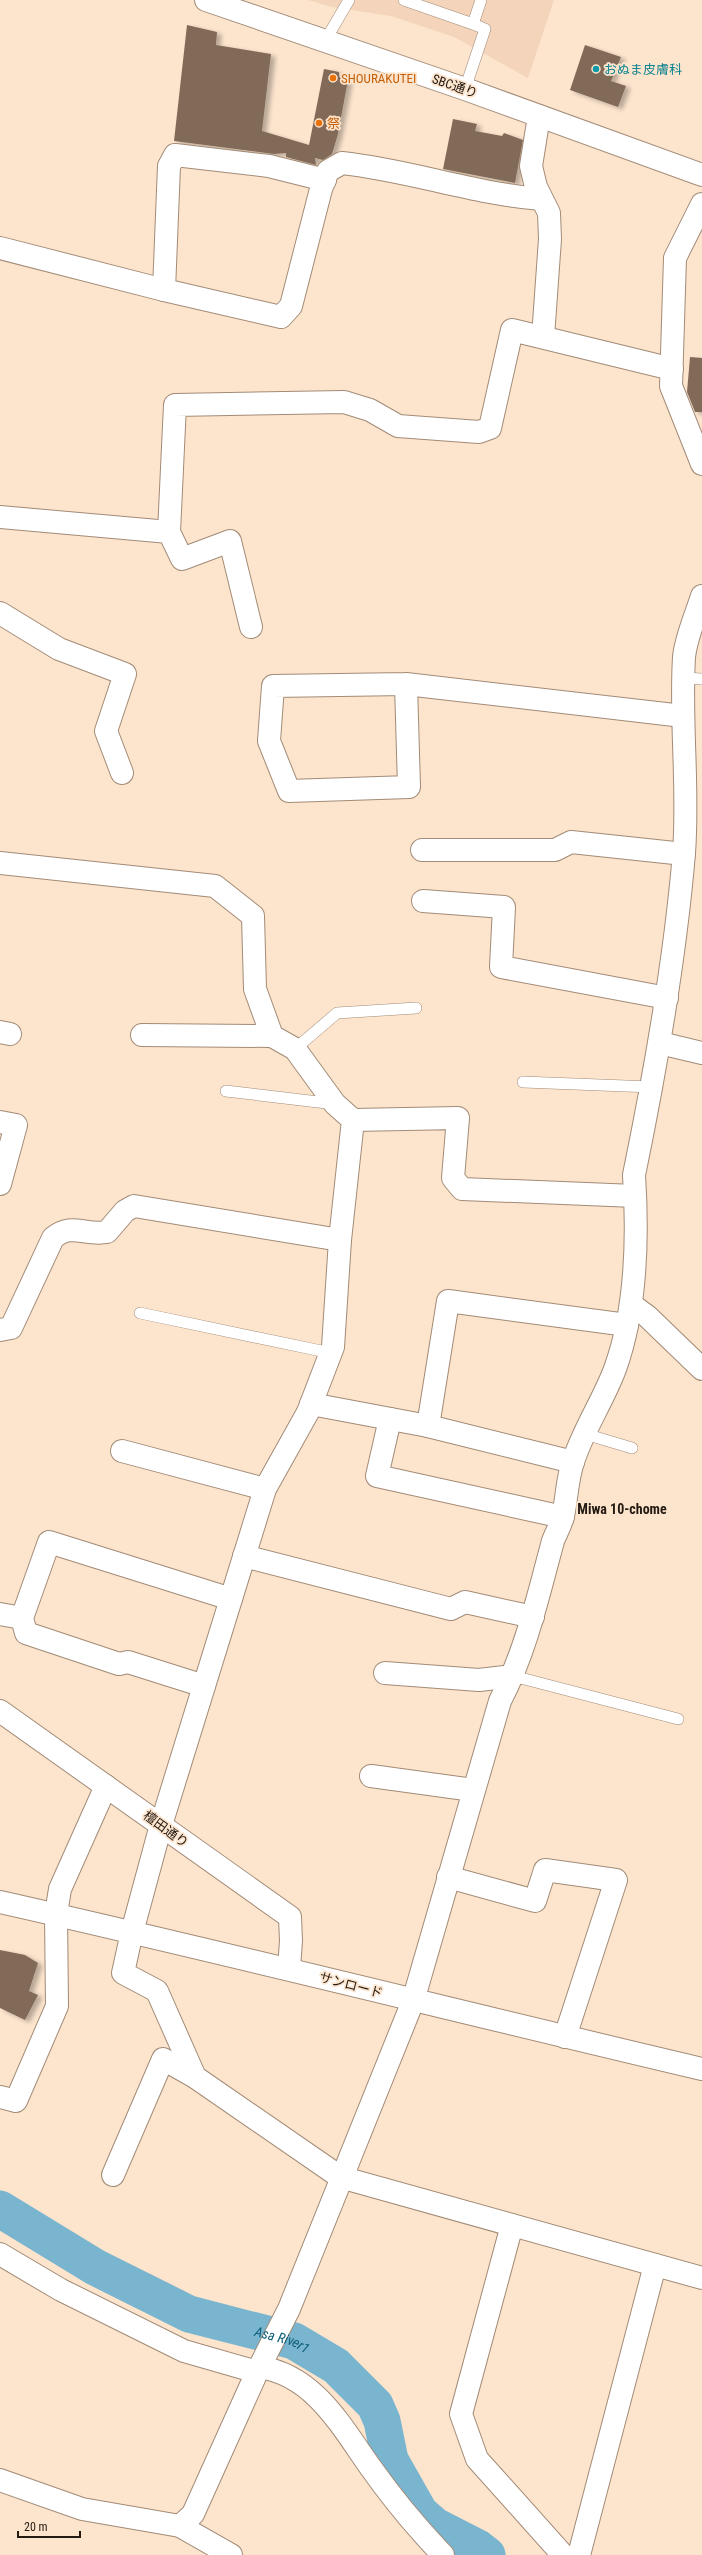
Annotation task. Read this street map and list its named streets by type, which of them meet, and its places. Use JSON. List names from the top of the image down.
{
  "streets": {
    "street": ["SBC通り", "檀田通り", "サンロード"]
  },
  "crossings": [
    ["檀田通り", "サンロード"]
  ],
  "districts": ["Miwa 10-chome"],
  "water": ["Asa River1"],
  "places": ["おぬま皮膚科", "SHOURAKUTEI", "祭"],
  "scale_bar": "20 m"
}
